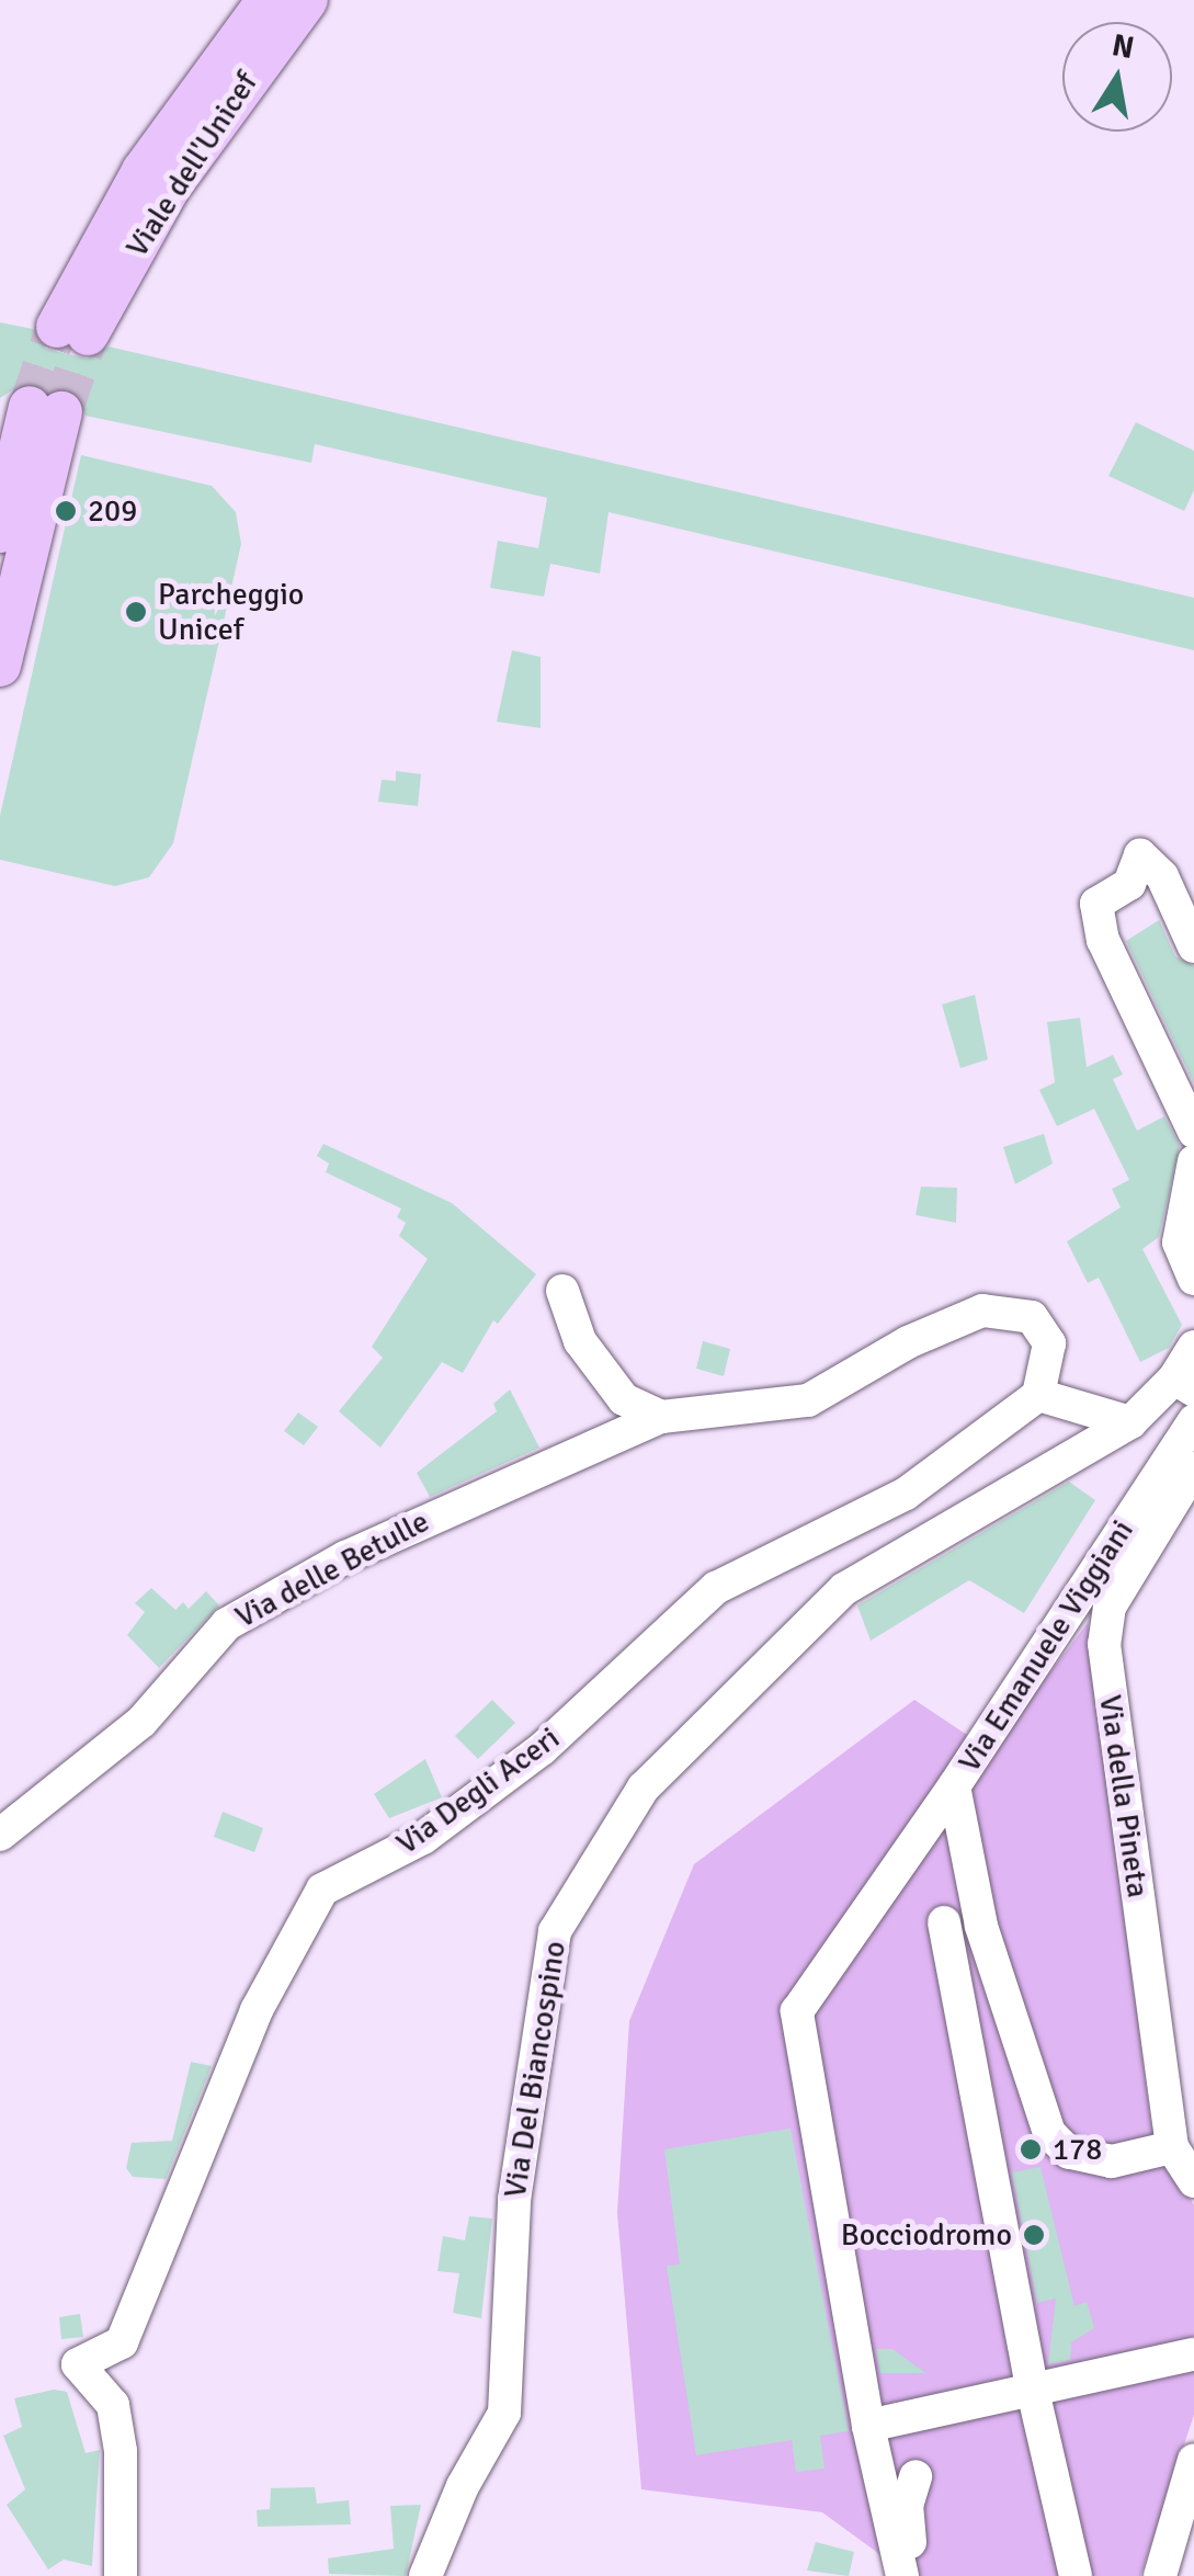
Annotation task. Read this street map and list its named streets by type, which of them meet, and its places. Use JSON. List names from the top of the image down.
{
  "streets": {
    "main road": ["Viale dell'Unicef"],
    "street": [
      "Via delle Betulle",
      "Via Emanuele Viggiani",
      "Via Degli Aceri",
      "Via della Pineta",
      "Via Del Biancospino"
    ]
  },
  "crossings": [
    ["Via delle Betulle", "Via Degli Aceri"],
    ["Via Emanuele Viggiani", "Via della Pineta"]
  ],
  "places": [
    "209",
    "Parcheggio Unicef",
    "178",
    "Bocciodromo"
  ],
  "north": "top"
}
